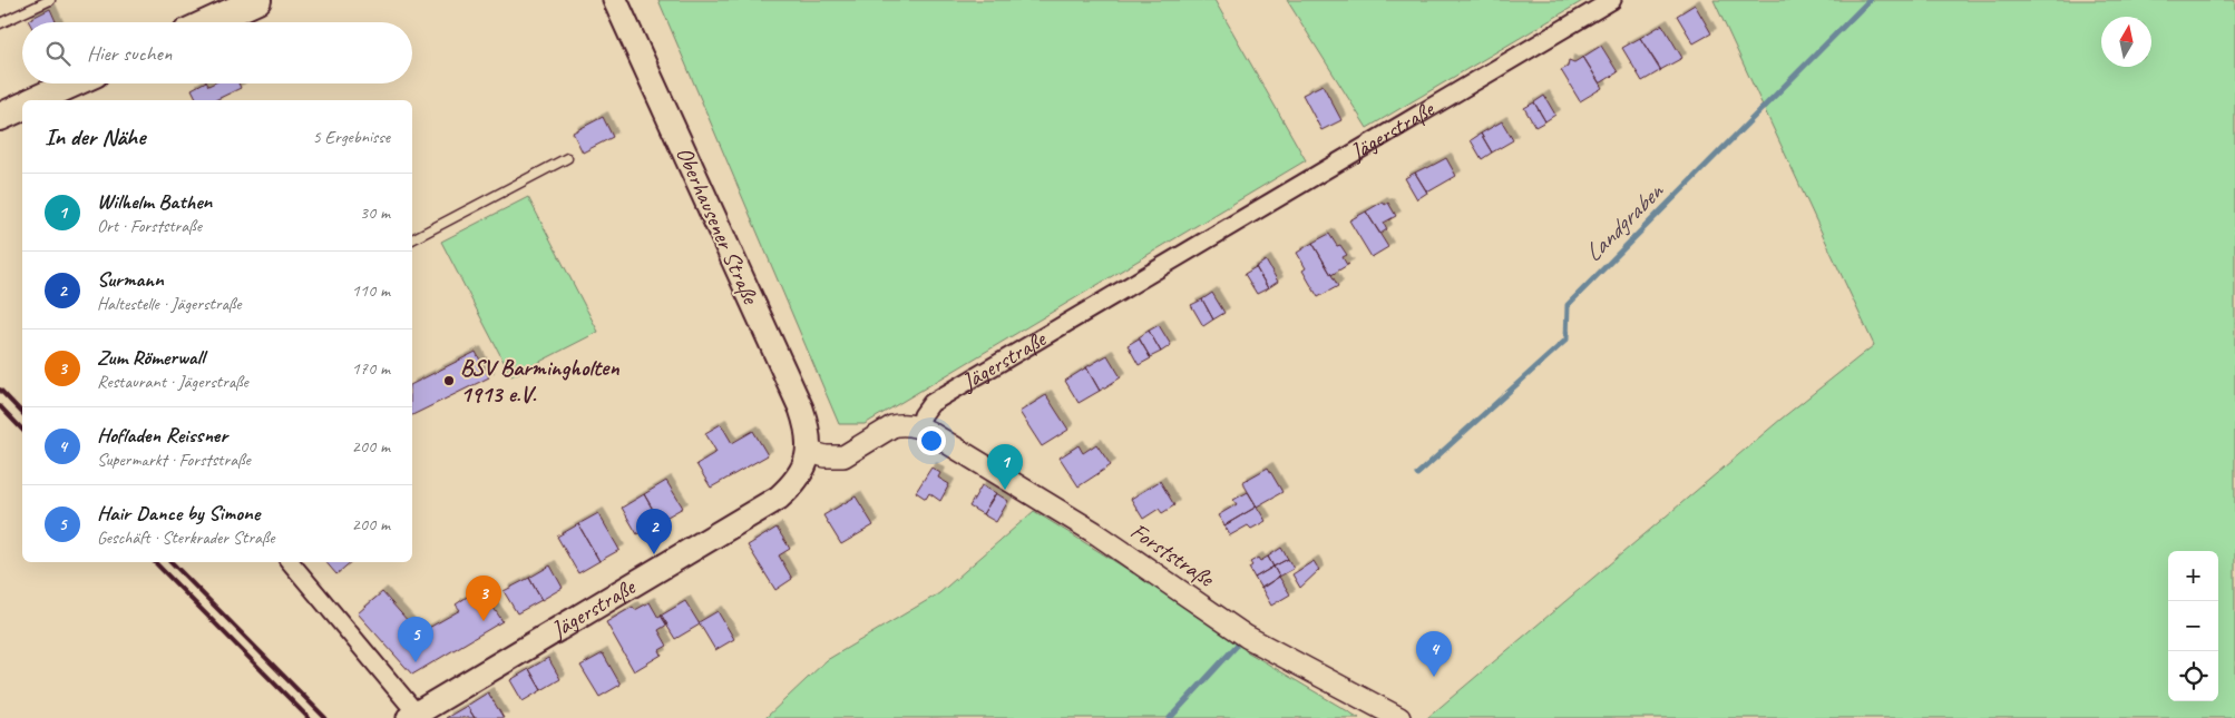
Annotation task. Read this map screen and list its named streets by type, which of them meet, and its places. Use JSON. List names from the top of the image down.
{
  "streets": {
    "main road": ["Jägerstraße", "Oberhausener Straße"],
    "street": ["Forststraße"]
  },
  "crossings": [
    ["Jägerstraße", "Oberhausener Straße"],
    ["Jägerstraße", "Forststraße"]
  ],
  "water": ["Landgraben"],
  "places": ["BSV Barmingholten 1913 e.V."],
  "north": "top",
  "page": {
    "search": "Hier suchen",
    "heading": ["In der Nähe", "5 Ergebnisse"],
    "list": [
      {
        "mark": "1",
        "name": "Wilhelm Bathen",
        "note": "Ort · Forststraße",
        "value": "30 m"
      },
      {
        "mark": "2",
        "name": "Surmann",
        "note": "Haltestelle · Jägerstraße",
        "value": "110 m"
      },
      {
        "mark": "3",
        "name": "Zum Römerwall",
        "note": "Restaurant · Jägerstraße",
        "value": "170 m"
      },
      {
        "mark": "4",
        "name": "Hofladen Reissner",
        "note": "Supermarkt · Forststraße",
        "value": "200 m"
      },
      {
        "mark": "5",
        "name": "Hair Dance by Simone",
        "note": "Geschäft · Sterkrader Straße",
        "value": "200 m"
      }
    ],
    "pins": [
      "1",
      "2",
      "3",
      "5",
      "4"
    ],
    "map_buttons": ["+", "−"]
  }
}
